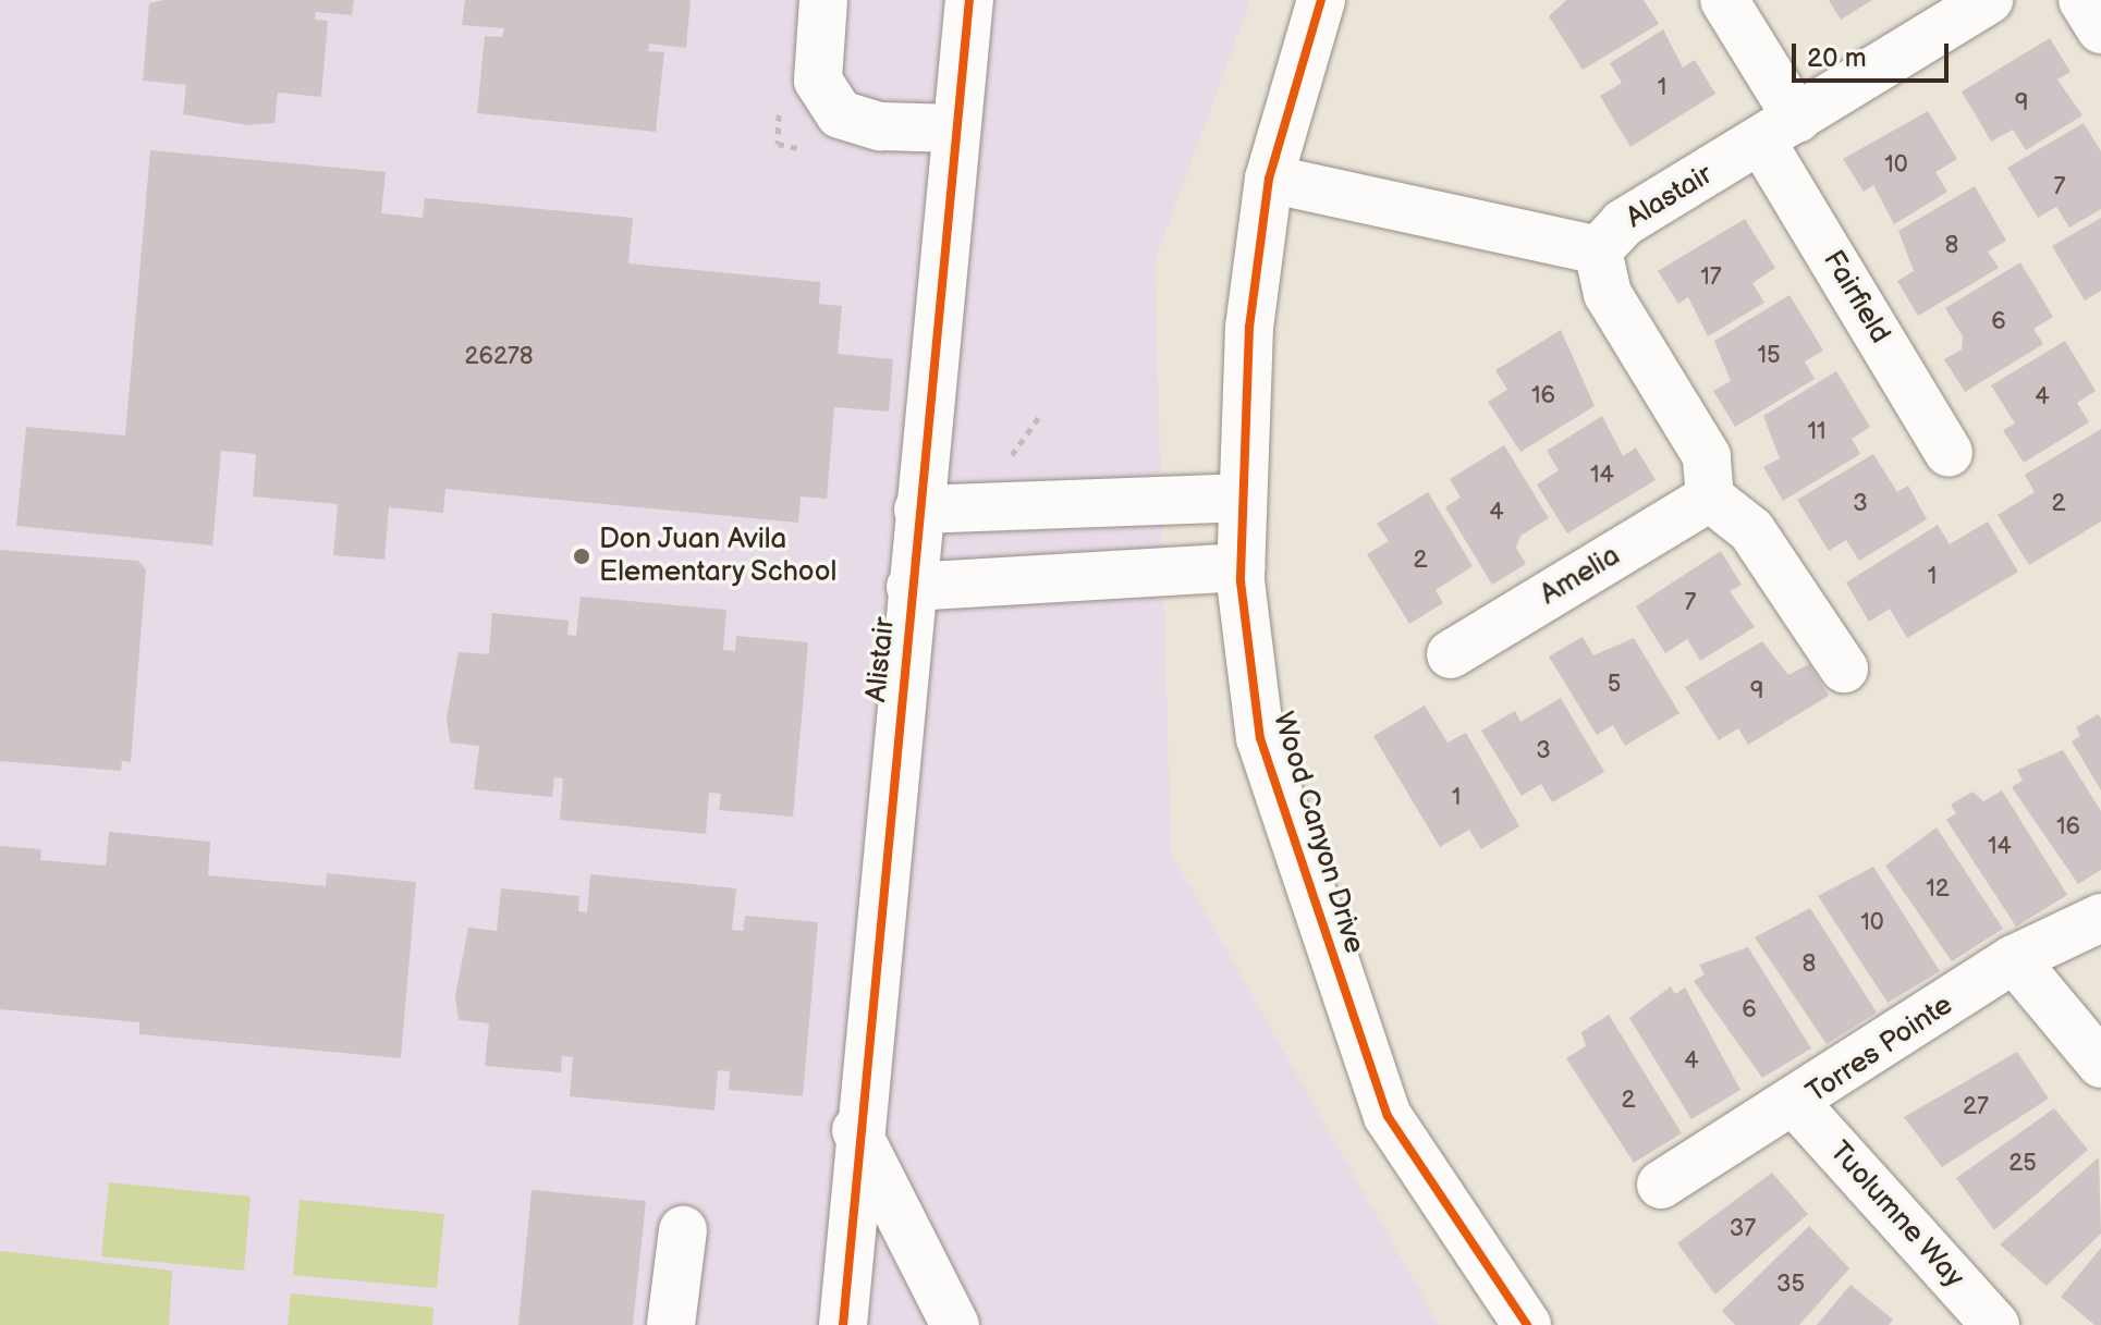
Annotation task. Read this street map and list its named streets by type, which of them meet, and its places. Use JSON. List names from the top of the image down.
{
  "streets": {
    "street": [
      "Alastair",
      "Fairfield",
      "Amelia",
      "Alistair",
      "Wood Canyon Drive",
      "Torres Pointe",
      "Tuolumne Way"
    ]
  },
  "crossings": [
    ["Alastair", "Fairfield"],
    ["Alastair", "Wood Canyon Drive"],
    ["Torres Pointe", "Tuolumne Way"]
  ],
  "places": ["Don Juan Avila Elementary School"],
  "house_numbers": [
    "1",
    "9",
    "10",
    "7",
    "8",
    "17",
    "6",
    "15",
    "26278",
    "16",
    "4",
    "11",
    "14",
    "3",
    "2",
    "4",
    "2",
    "1",
    "7",
    "5",
    "9",
    "3",
    "1",
    "16",
    "14",
    "12",
    "10",
    "8",
    "6",
    "4",
    "2",
    "27",
    "25",
    "37",
    "35"
  ],
  "scale_bar": "20 m"
}
